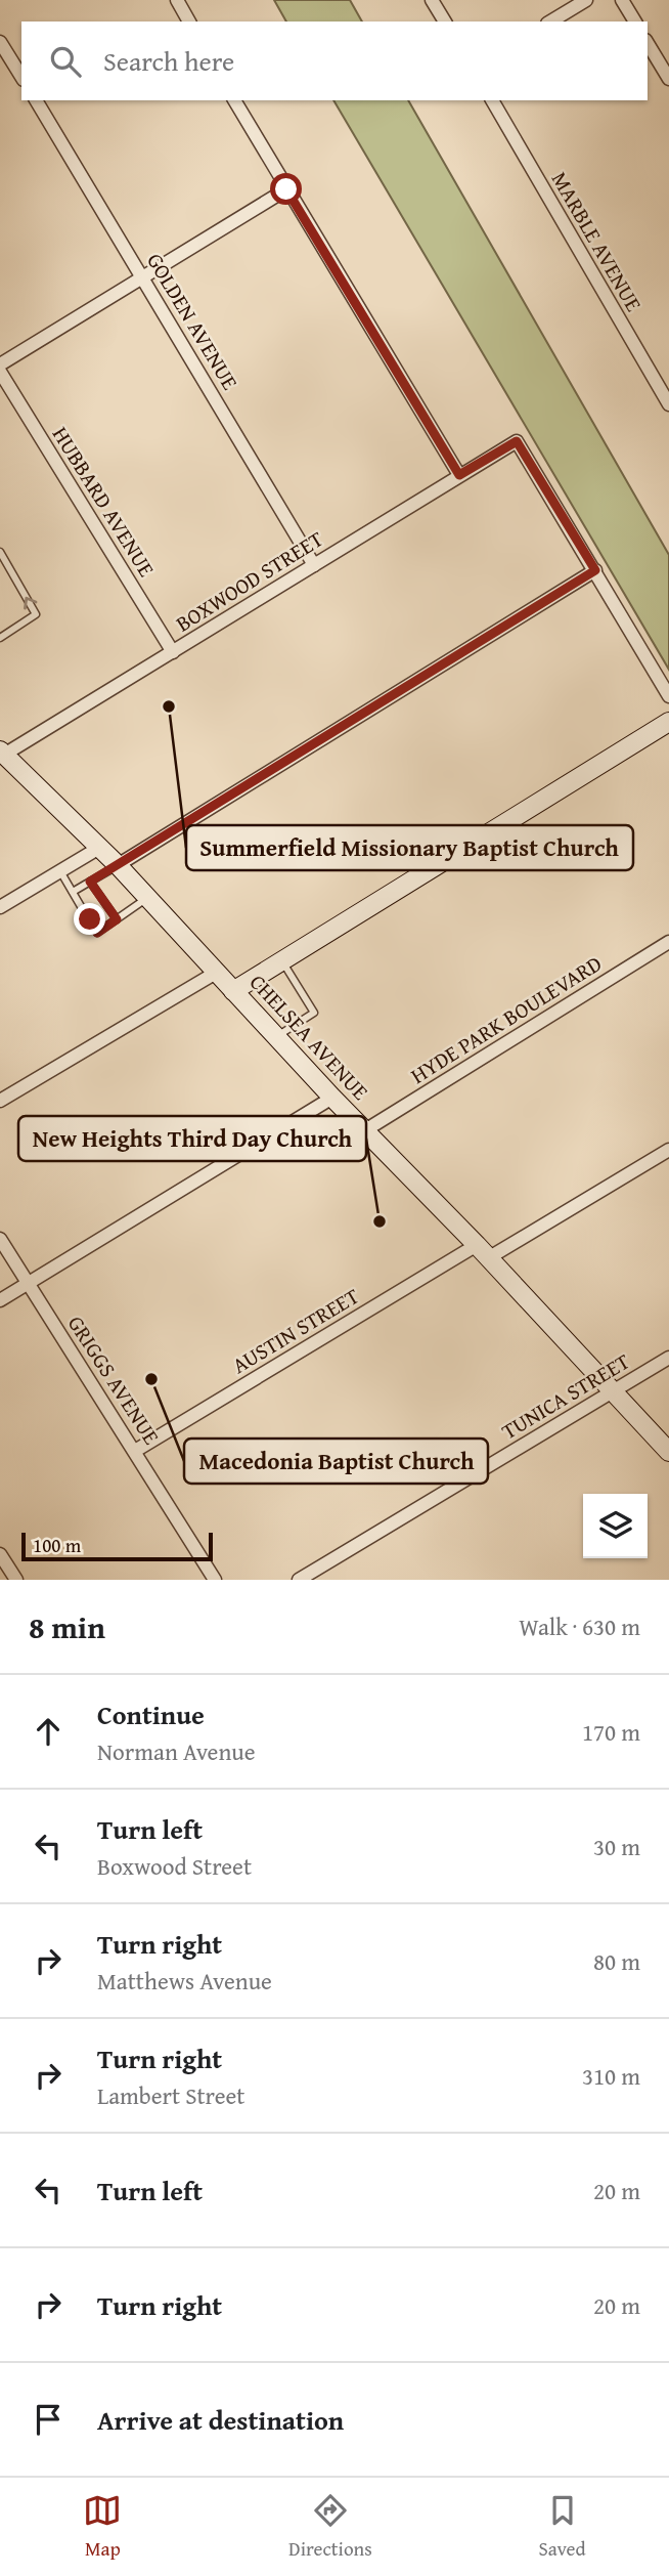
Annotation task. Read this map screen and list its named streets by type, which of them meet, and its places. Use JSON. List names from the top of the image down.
{
  "streets": {
    "main road": ["CHELSEA AVENUE"],
    "street": [
      "MARBLE AVENUE",
      "GOLDEN AVENUE",
      "HUBBARD AVENUE",
      "BOXWOOD STREET",
      "HYDE PARK BOULEVARD",
      "AUSTIN STREET",
      "GRIGGS AVENUE",
      "TUNICA STREET"
    ]
  },
  "crossings": [
    ["GOLDEN AVENUE", "BOXWOOD STREET"],
    ["HUBBARD AVENUE", "BOXWOOD STREET"],
    ["BOXWOOD STREET", "CHELSEA AVENUE"],
    ["HYDE PARK BOULEVARD", "CHELSEA AVENUE"],
    ["CHELSEA AVENUE", "AUSTIN STREET"],
    ["CHELSEA AVENUE", "TUNICA STREET"],
    ["AUSTIN STREET", "GRIGGS AVENUE"]
  ],
  "places": ["Summerfield Missionary Baptist Church", "New Heights Third Day Church", "Macedonia Baptist Church"],
  "scale_bar": "100 m",
  "page": {
    "search": "Search here",
    "scale": "100 m",
    "heading": ["8 min", "Walk · 630 m"],
    "list": [
      ["Continue", "Norman Avenue", "170 m"],
      ["Turn left", "Boxwood Street", "30 m"],
      ["Turn right", "Matthews Avenue", "80 m"],
      ["Turn right", "Lambert Street", "310 m"],
      ["Turn left", "20 m"],
      ["Turn right", "20 m"],
      "Arrive at destination"
    ],
    "nav": ["Map", "Directions", "Saved"]
  }
}
